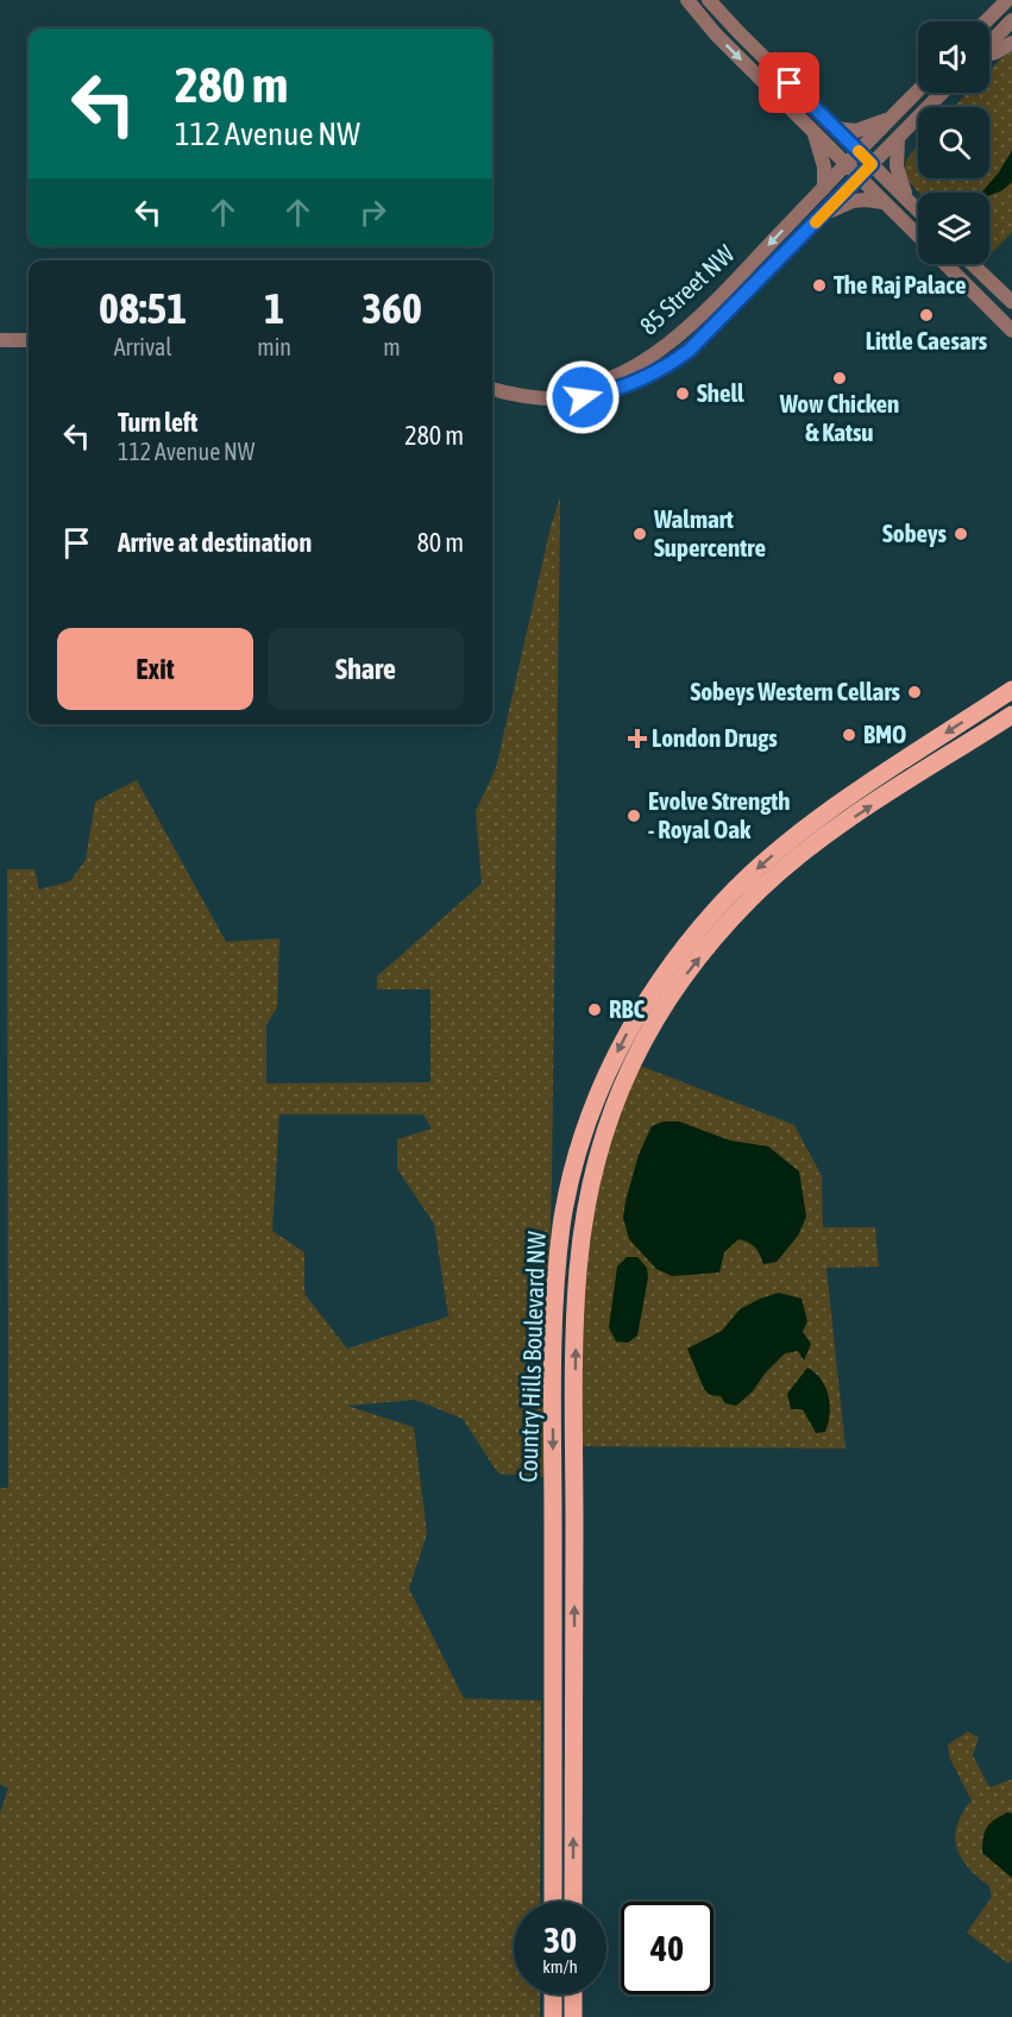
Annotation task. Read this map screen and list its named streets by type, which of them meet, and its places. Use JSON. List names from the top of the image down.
{
  "streets": {
    "main road": ["Country Hills Boulevard NW"],
    "street": ["85 Street NW"]
  },
  "places": {
    "other": [
      "The Raj Palace",
      "Little Caesars",
      "Wow Chicken & Katsu",
      "Shell",
      "Walmart Supercentre",
      "Sobeys",
      "Sobeys Western Cellars",
      "BMO",
      "Evolve Strength - Royal Oak",
      "RBC"
    ],
    "health": ["London Drugs"]
  },
  "page": {
    "turn": ["280 m", "112 Avenue NW"],
    "eta": [
      "08:51",
      "Arrival",
      "1",
      "min",
      "360",
      "m"
    ],
    "list": [
      {
        "name": "Turn left",
        "note": "112 Avenue NW",
        "value": "280 m"
      },
      {
        "name": "Arrive at destination",
        "value": "80 m"
      }
    ],
    "buttons": ["Exit", "Share"],
    "speed": "30 km/h",
    "limit": "40"
  }
}
